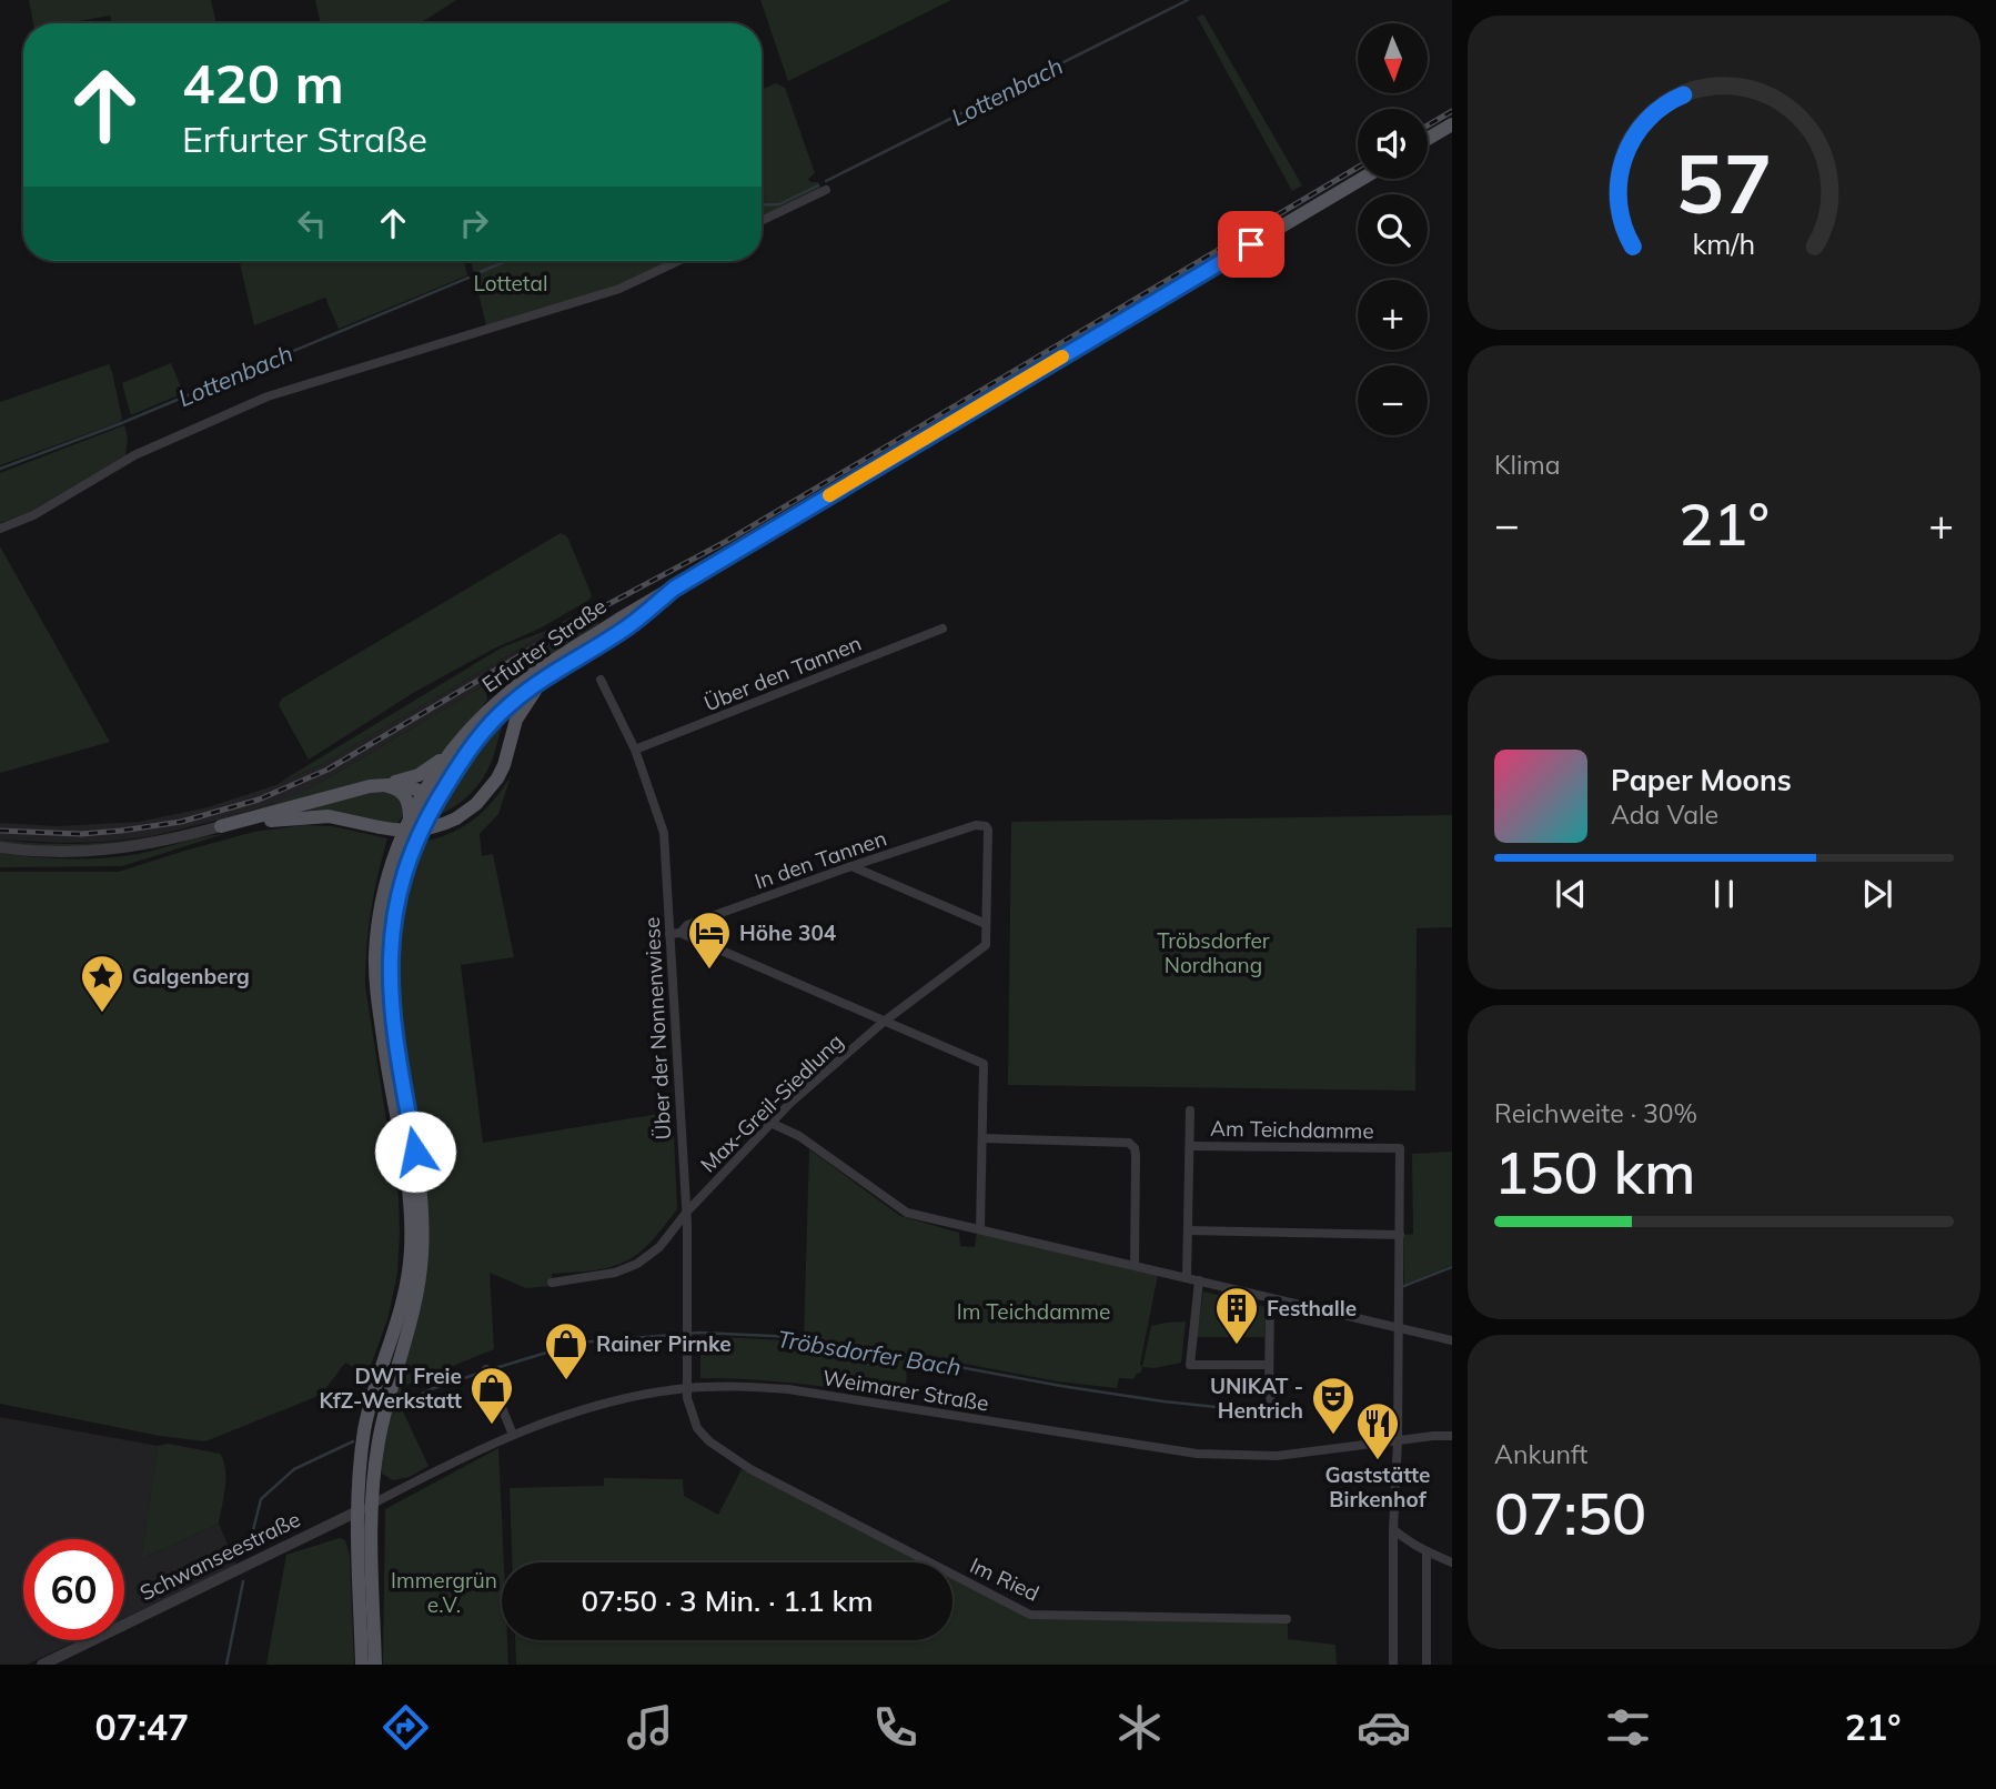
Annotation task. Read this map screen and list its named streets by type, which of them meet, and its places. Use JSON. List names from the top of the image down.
{
  "streets": {
    "main road": ["Erfurter Straße"],
    "street": [
      "Über den Tannen",
      "In den Tannen",
      "Über der Nonnenwiese",
      "Max-Greil-Siedlung",
      "Am Teichdamme",
      "Weimarer Straße",
      "Schwanseestraße",
      "Im Ried"
    ]
  },
  "crossings": [
    ["Erfurter Straße", "Weimarer Straße"],
    ["Erfurter Straße", "Schwanseestraße"],
    ["Über den Tannen", "Über der Nonnenwiese"],
    ["In den Tannen", "Über der Nonnenwiese"],
    ["In den Tannen", "Max-Greil-Siedlung"],
    ["Über der Nonnenwiese", "Max-Greil-Siedlung"],
    ["Über der Nonnenwiese", "Weimarer Straße"],
    ["Über der Nonnenwiese", "Im Ried"],
    ["Am Teichdamme", "Weimarer Straße"],
    ["Weimarer Straße", "Schwanseestraße"],
    ["Weimarer Straße", "Im Ried"]
  ],
  "water": ["Lottenbach", "Tröbsdorfer Bach"],
  "parks": [
    "Lottetal",
    "Tröbsdorfer Nordhang",
    "Im Teichdamme",
    "Immergrün e.V."
  ],
  "places": {
    "hotel": ["Höhe 304"],
    "place": ["Galgenberg"],
    "building": ["Festhalle"],
    "shop": ["Rainer Pirnke", "DWT Freie KfZ-Werkstatt"],
    "theatre": ["UNIKAT - Hentrich"],
    "restaurant": ["Gaststätte Birkenhof"]
  },
  "north": "bottom",
  "page": {
    "map_buttons": ["+", "−"],
    "turn": ["420 m", "Erfurter Straße"],
    "tile": [
      "Klima",
      ["Reichweite · 30%", "150 km"],
      ["Ankunft", "07:50"]
    ],
    "heat": ["−", "21°", "+"],
    "song": ["Paper Moons", "Ada Vale"],
    "limit": "60",
    "trip": "07:50 · 3 Min. · 1.1 km",
    "tabs": ["07:47", "21°"],
    "gauge": ["57", "km/h"]
  }
}
